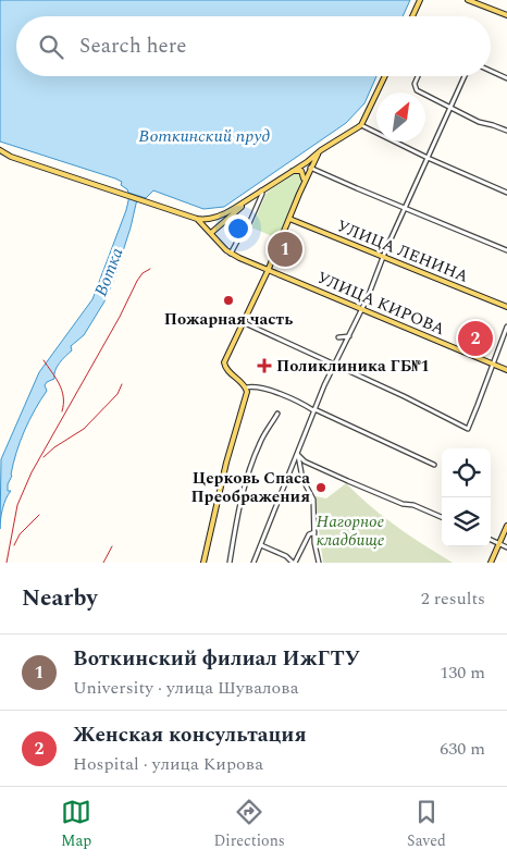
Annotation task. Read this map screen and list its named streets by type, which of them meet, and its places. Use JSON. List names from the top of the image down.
{
  "streets": {
    "main road": ["УЛИЦА ЛЕНИНА", "УЛИЦА КИРОВА"]
  },
  "water": ["Воткинский пруд", "Вотка"],
  "parks": ["Нагорное кладбище"],
  "places": {
    "other": ["Пожарная часть", "Церковь Спаса Преображения"],
    "health": ["Поликлиника ГБ№1"]
  },
  "north": "top right",
  "page": {
    "search": "Search here",
    "pins": ["1", "2"],
    "heading": ["Nearby", "2 results"],
    "list": [
      {
        "mark": "1",
        "name": "Воткинский филиал ИжГТУ",
        "note": "University · улица Шувалова",
        "value": "130 m"
      },
      {
        "mark": "2",
        "name": "Женская консультация",
        "note": "Hospital · улица Кирова",
        "value": "630 m"
      }
    ],
    "nav": ["Map", "Directions", "Saved"]
  }
}
